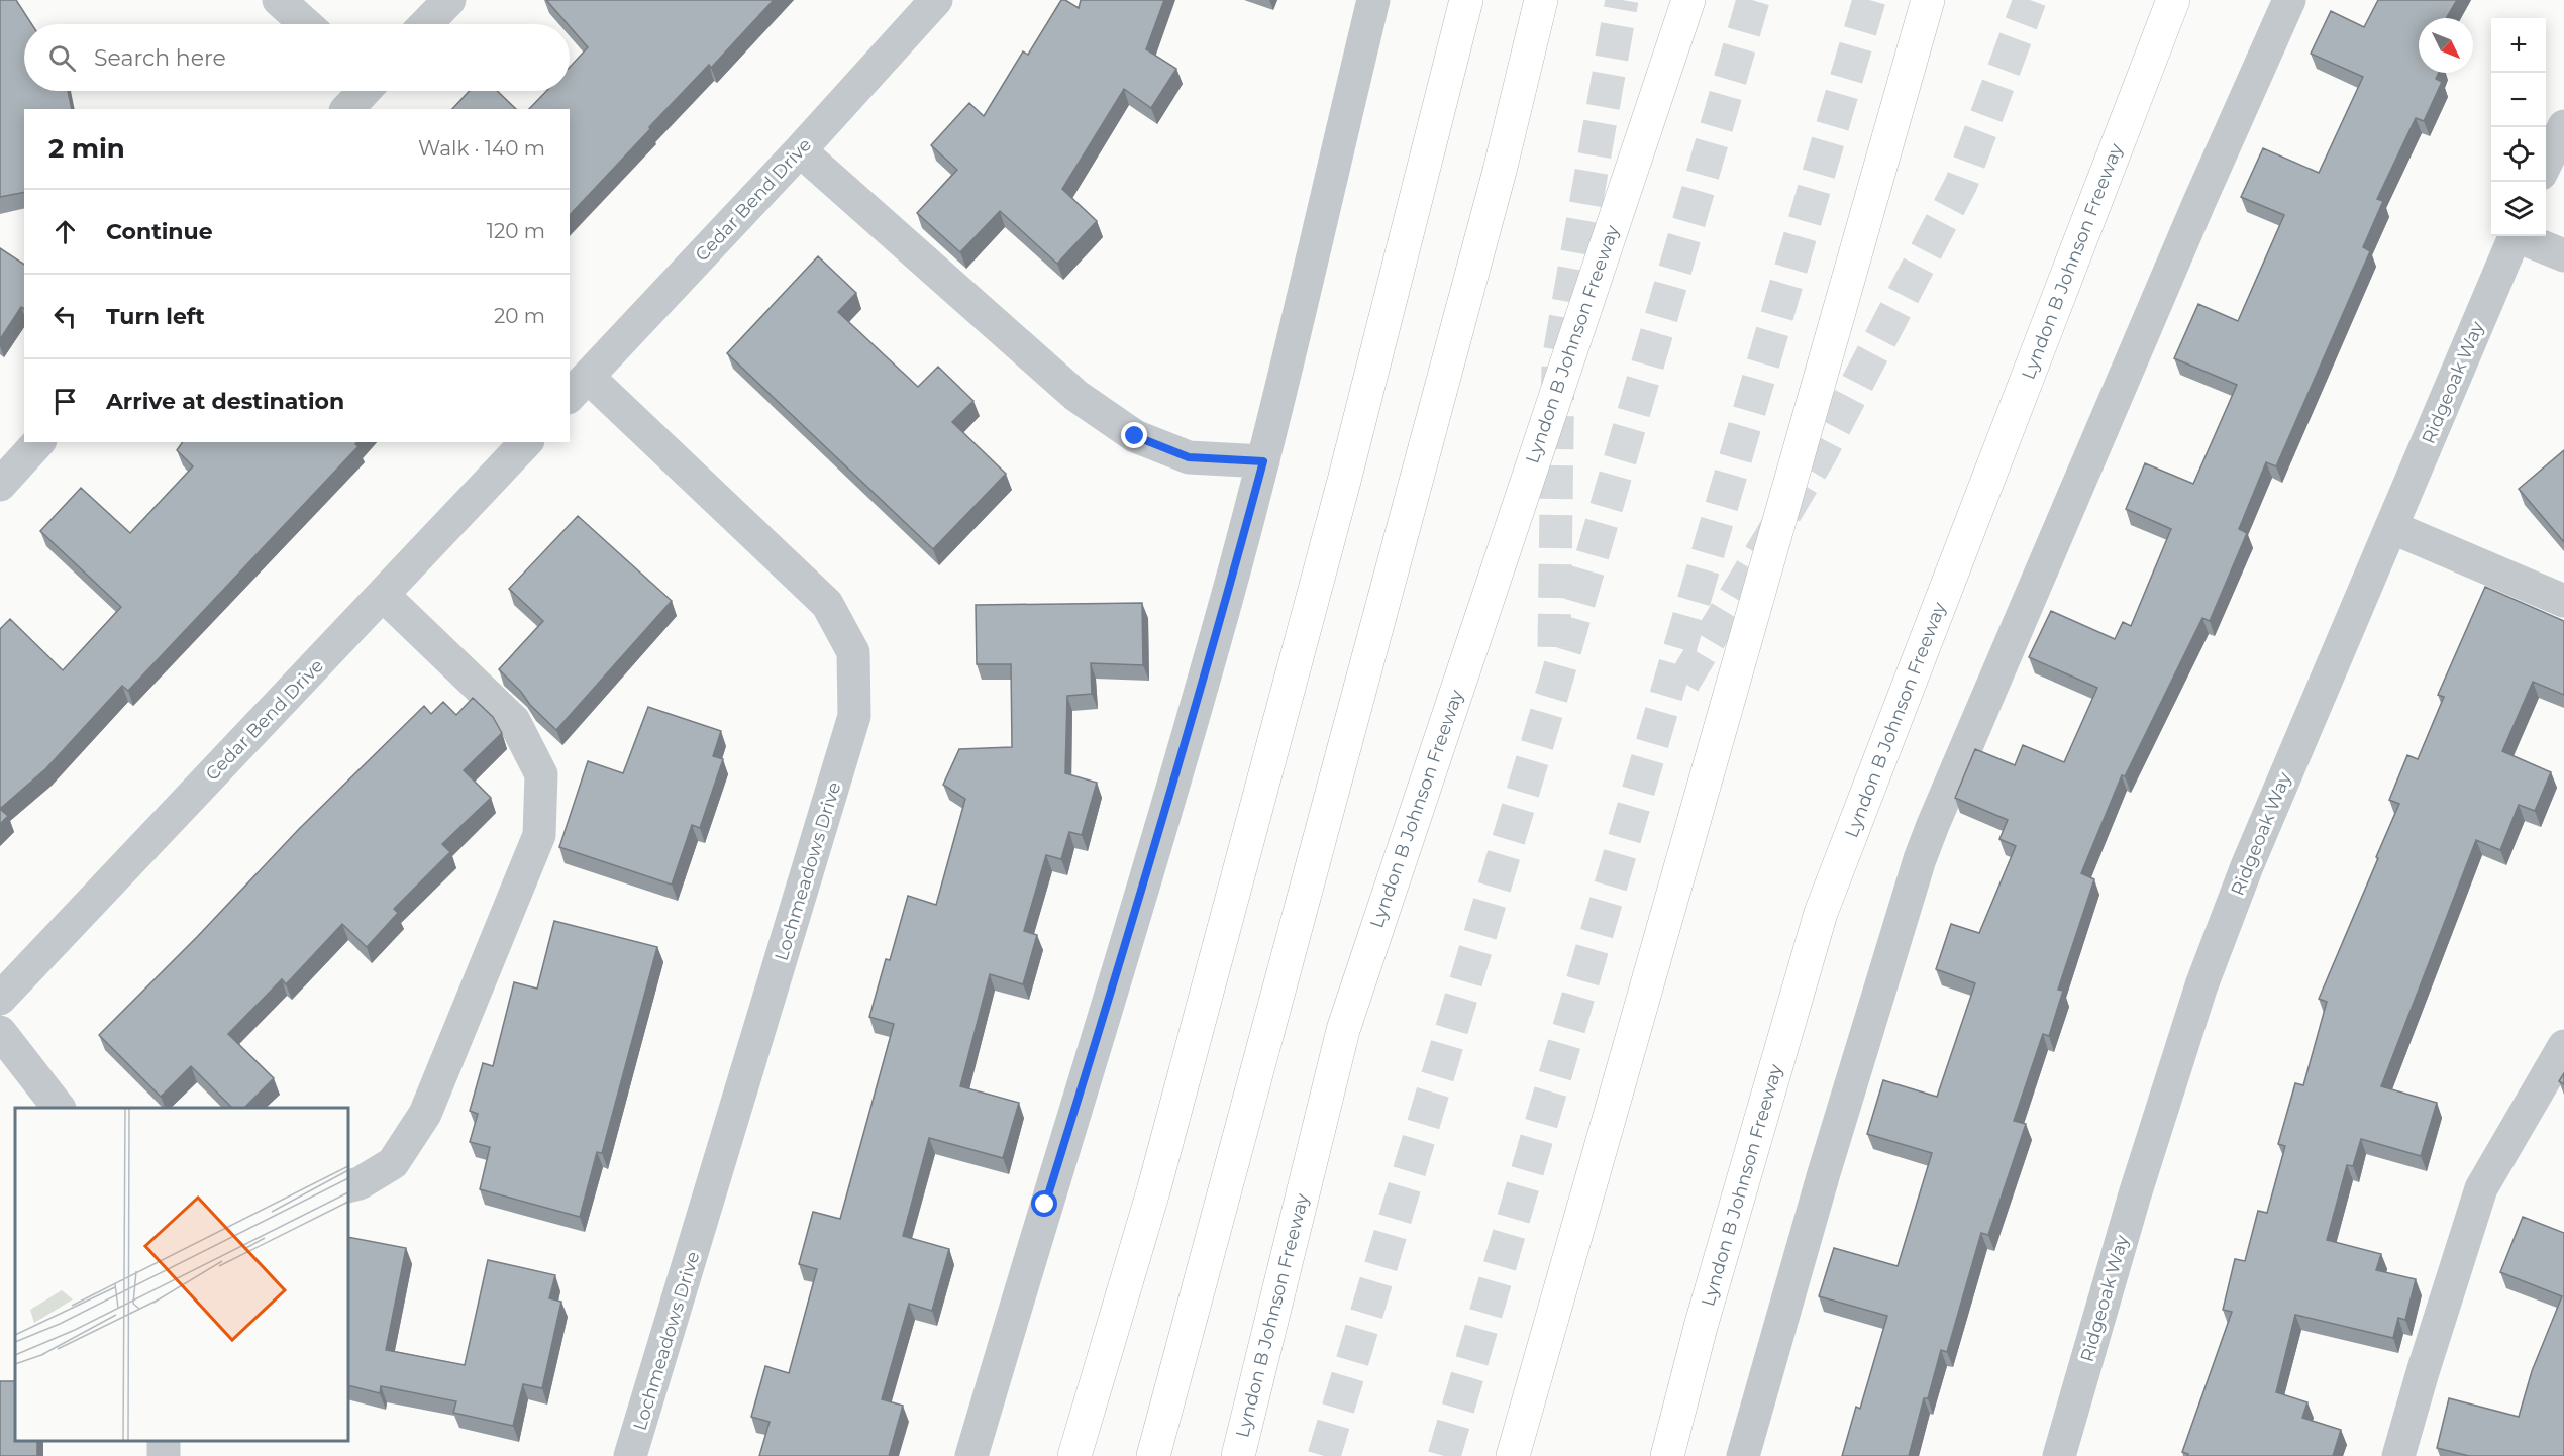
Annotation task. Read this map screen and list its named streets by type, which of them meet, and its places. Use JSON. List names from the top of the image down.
{
  "streets": {
    "main road": ["Lyndon B Johnson Freeway"],
    "street": ["Cedar Bend Drive", "Ridgeoak Way", "Lochmeadows Drive"]
  },
  "crossings": [
    ["Cedar Bend Drive", "Lochmeadows Drive"]
  ],
  "north": "bottom right",
  "page": {
    "map_buttons": ["+", "−"],
    "search": "Search here",
    "heading": ["2 min", "Walk · 140 m"],
    "list": [
      ["Continue", "120 m"],
      ["Turn left", "20 m"],
      "Arrive at destination"
    ]
  }
}
